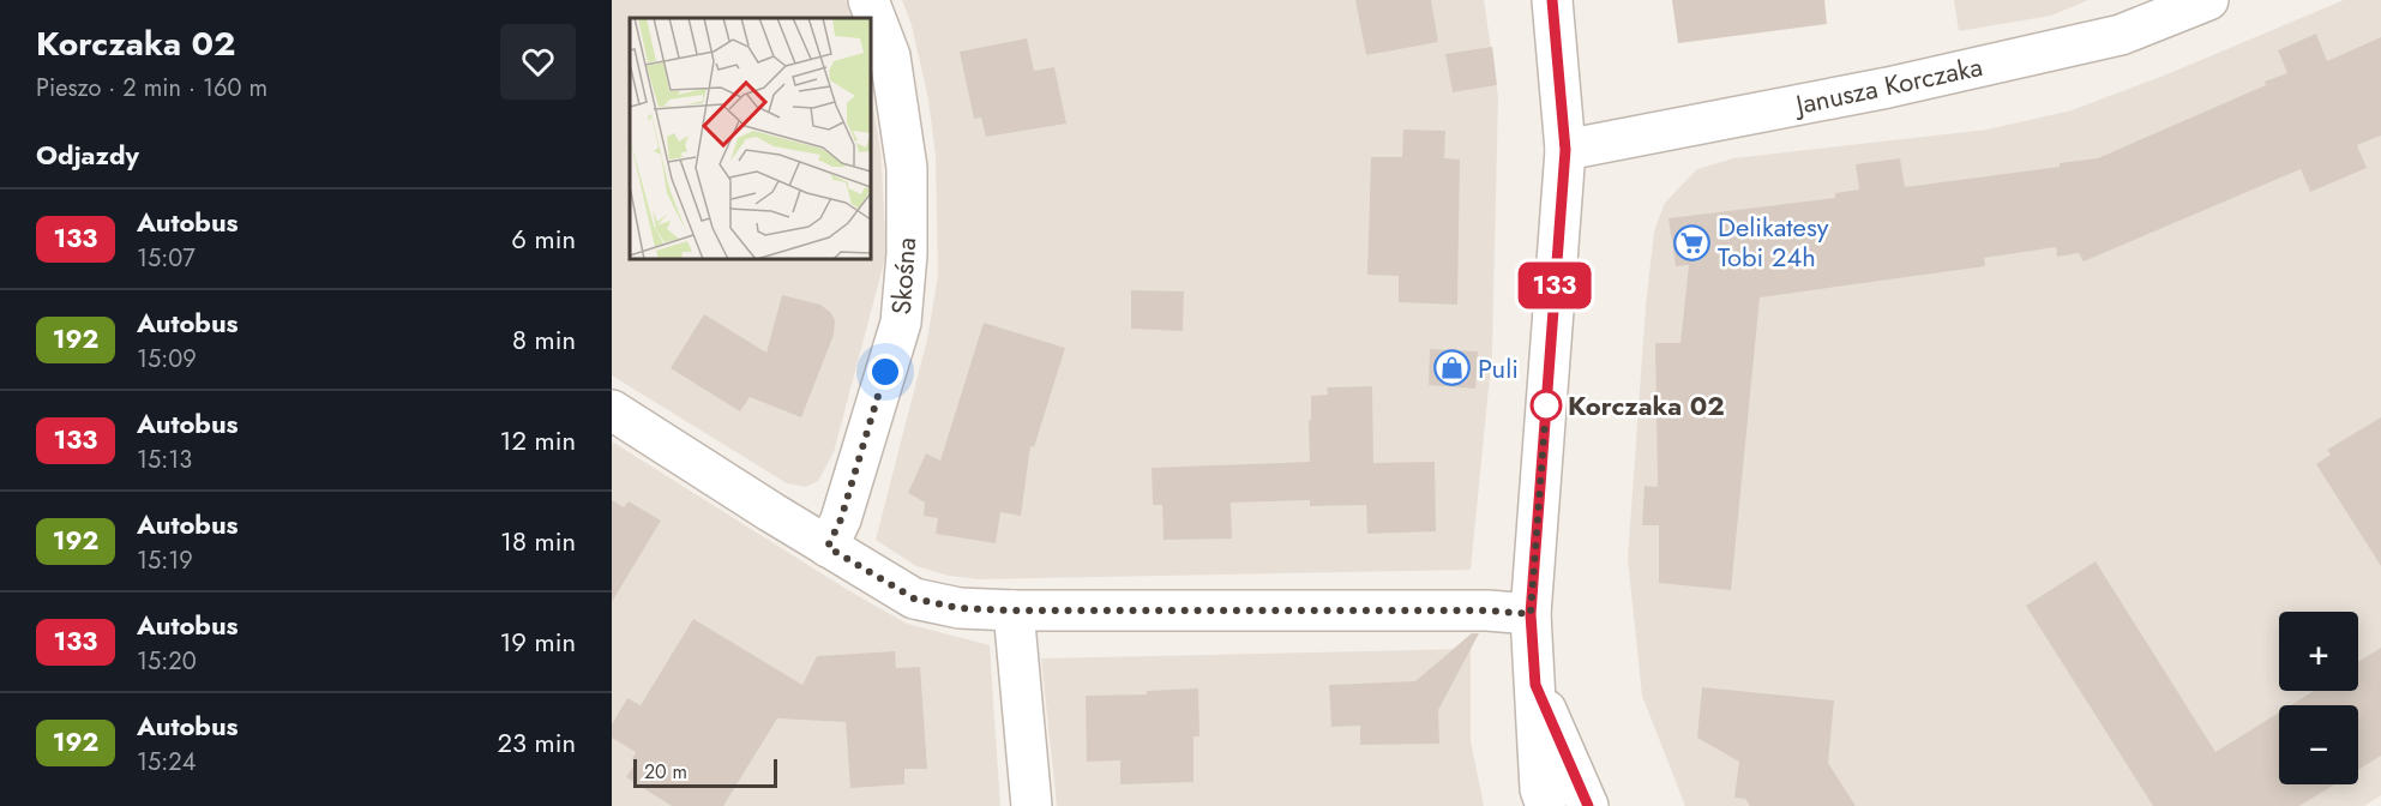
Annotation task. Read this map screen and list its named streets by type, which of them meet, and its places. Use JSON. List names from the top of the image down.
{
  "streets": {
    "street": ["Janusza Korczaka", "Skośna"]
  },
  "places": {
    "supermarket": ["Delikatesy Tobi 24h"],
    "shop": ["Puli"],
    "other": ["Korczaka 02"]
  },
  "lines": ["bus line 133"],
  "scale_bar": "20 m",
  "page": {
    "heading": [
      ["Korczaka 02", "Pieszo · 2 min · 160 m"],
      "Odjazdy"
    ],
    "on_map": "133",
    "list": [
      {
        "mark": "133",
        "name": "Autobus",
        "note": "15:07",
        "value": "6 min"
      },
      {
        "mark": "192",
        "name": "Autobus",
        "note": "15:09",
        "value": "8 min"
      },
      {
        "mark": "133",
        "name": "Autobus",
        "note": "15:13",
        "value": "12 min"
      },
      {
        "mark": "192",
        "name": "Autobus",
        "note": "15:19",
        "value": "18 min"
      },
      {
        "mark": "133",
        "name": "Autobus",
        "note": "15:20",
        "value": "19 min"
      },
      {
        "mark": "192",
        "name": "Autobus",
        "note": "15:24",
        "value": "23 min"
      }
    ],
    "map_buttons": ["+", "−"],
    "scale": "20 m"
  }
}
